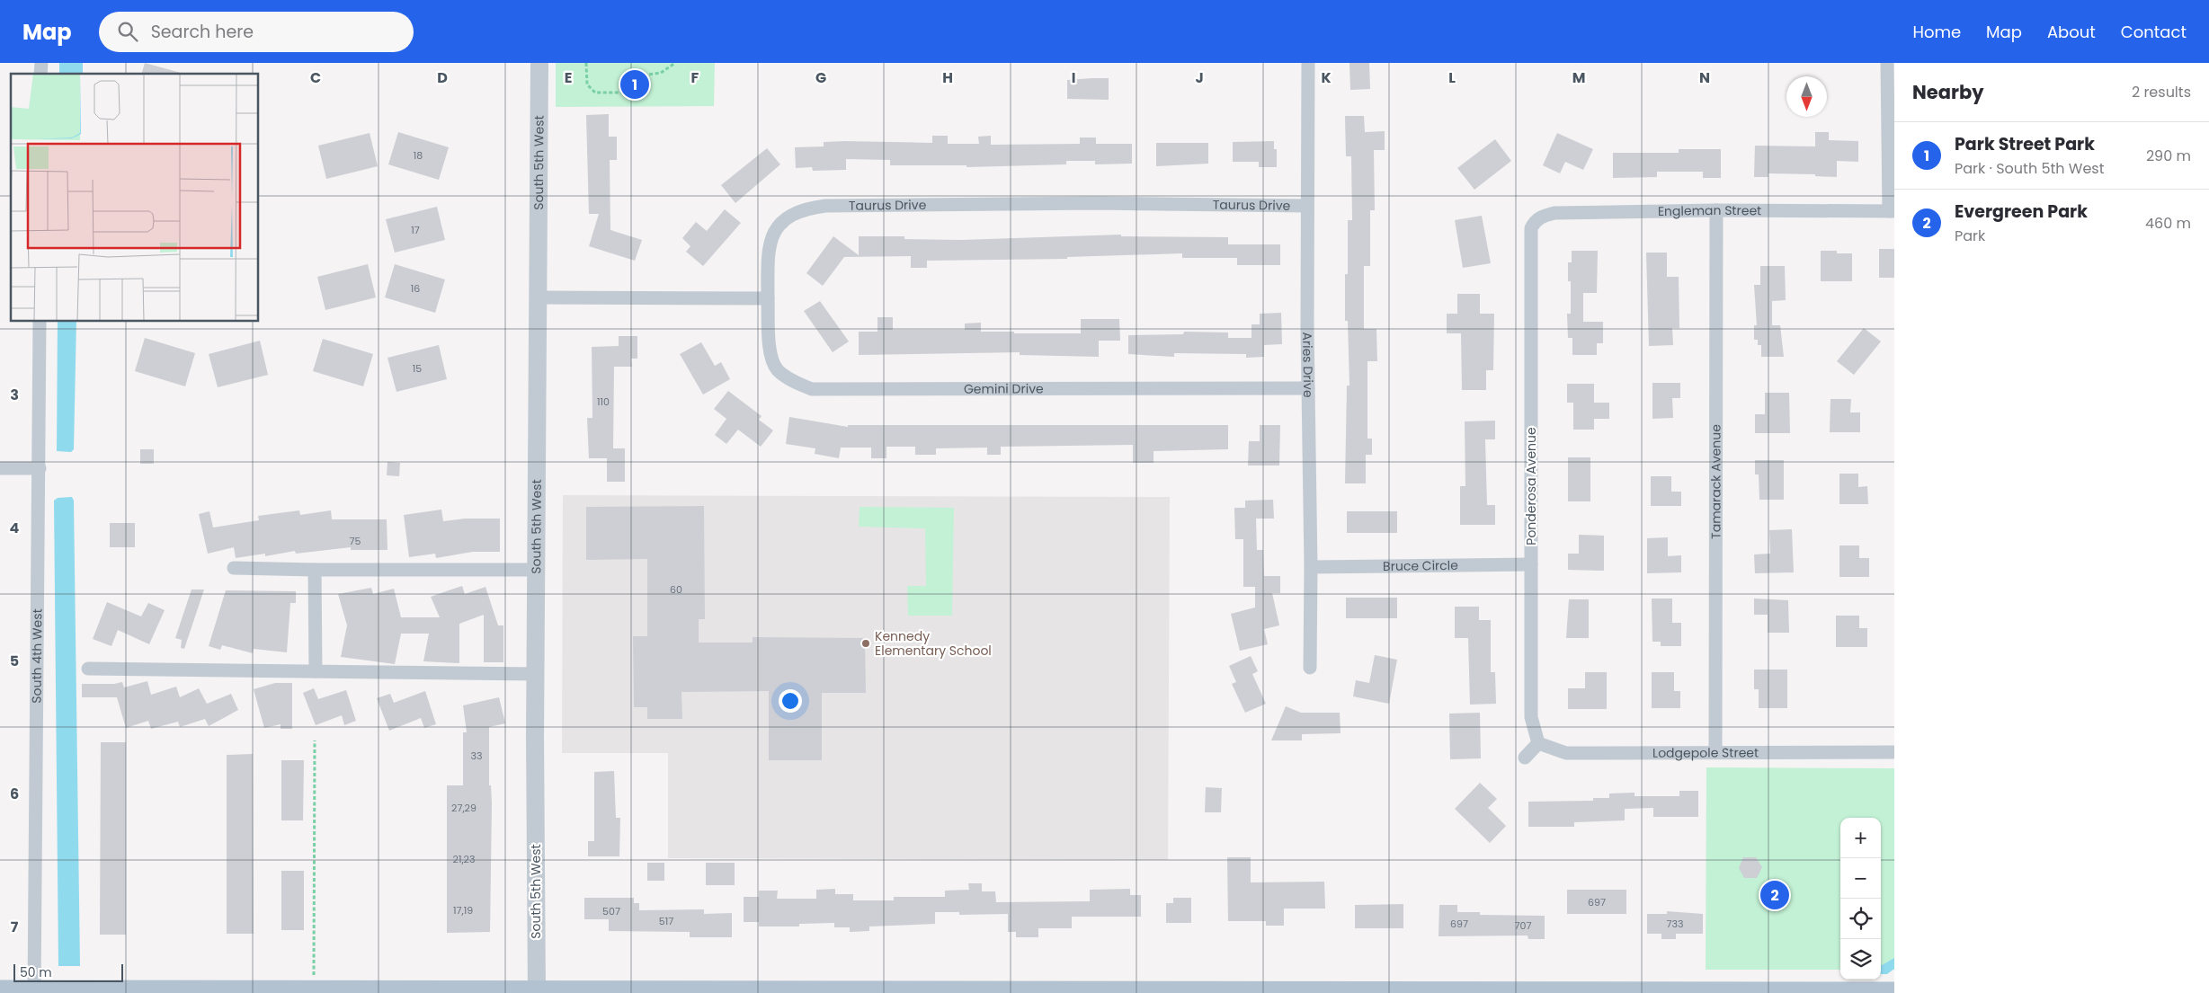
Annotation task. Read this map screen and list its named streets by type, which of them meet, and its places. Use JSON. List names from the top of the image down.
{
  "streets": {
    "street": [
      "South 5th West",
      "Taurus Drive",
      "Engleman Street",
      "Aries Drive",
      "Gemini Drive",
      "Tamarack Avenue",
      "Ponderosa Avenue",
      "Bruce Circle",
      "South 4th West",
      "Lodgepole Street"
    ]
  },
  "crossings": [
    ["Taurus Drive", "Aries Drive"],
    ["Taurus Drive", "Gemini Drive"],
    ["Engleman Street", "Tamarack Avenue"],
    ["Engleman Street", "Ponderosa Avenue"],
    ["Aries Drive", "Gemini Drive"],
    ["Aries Drive", "Bruce Circle"],
    ["Tamarack Avenue", "Lodgepole Street"],
    ["Ponderosa Avenue", "Bruce Circle"],
    ["Ponderosa Avenue", "Lodgepole Street"]
  ],
  "places": ["Kennedy Elementary School"],
  "house_numbers": [
    "18",
    "17",
    "16",
    "15",
    "110",
    "75",
    "60",
    "33",
    "27,29",
    "21,23",
    "697",
    "17,19",
    "507",
    "517",
    "697",
    "733",
    "707"
  ],
  "scale_bar": "50 m",
  "north": "bottom",
  "page": {
    "header": "Map",
    "search": "Search here",
    "nav": [
      "Home",
      "Map",
      "About",
      "Contact"
    ],
    "heading": ["Nearby", "2 results"],
    "pins": ["1", "2"],
    "list": [
      {
        "mark": "1",
        "name": "Park Street Park",
        "note": "Park · South 5th West",
        "value": "290 m"
      },
      {
        "mark": "2",
        "name": "Evergreen Park",
        "note": "Park",
        "value": "460 m"
      }
    ],
    "map_buttons": ["+", "−"],
    "scale": "50 m"
  },
  "grid": {
    "columns": [
      "C",
      "D",
      "E",
      "F",
      "G",
      "H",
      "I",
      "J",
      "K",
      "L",
      "M",
      "N"
    ],
    "rows": [
      "3",
      "4",
      "5",
      "6",
      "7"
    ]
  }
}
